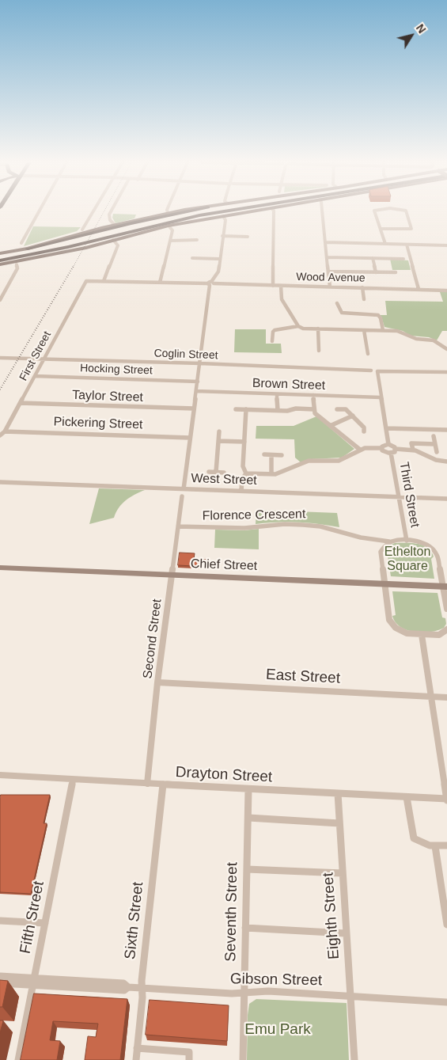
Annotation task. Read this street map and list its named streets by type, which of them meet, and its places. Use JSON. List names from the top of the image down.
{
  "streets": {
    "street": [
      "Wood Avenue",
      "Coglin Street",
      "First Street",
      "Hocking Street",
      "Brown Street",
      "Taylor Street",
      "Pickering Street",
      "West Street",
      "Third Street",
      "Florence Crescent",
      "Chief Street",
      "Second Street",
      "East Street",
      "Drayton Street",
      "Seventh Street",
      "Eighth Street",
      "Fifth Street",
      "Sixth Street",
      "Gibson Street"
    ]
  },
  "crossings": [
    ["Wood Avenue", "First Street"],
    ["Coglin Street", "First Street"],
    ["First Street", "Hocking Street"],
    ["First Street", "Taylor Street"],
    ["First Street", "Pickering Street"],
    ["West Street", "Third Street"],
    ["Third Street", "Florence Crescent"],
    ["Florence Crescent", "Chief Street"],
    ["Florence Crescent", "Second Street"],
    ["Chief Street", "Second Street"],
    ["Second Street", "East Street"],
    ["Second Street", "Drayton Street"],
    ["Drayton Street", "Seventh Street"],
    ["Drayton Street", "Eighth Street"],
    ["Drayton Street", "Fifth Street"],
    ["Drayton Street", "Sixth Street"],
    ["Seventh Street", "Gibson Street"],
    ["Eighth Street", "Gibson Street"],
    ["Fifth Street", "Gibson Street"],
    ["Sixth Street", "Gibson Street"]
  ],
  "parks": ["Ethelton Square", "Emu Park"],
  "north": "top right"
}
